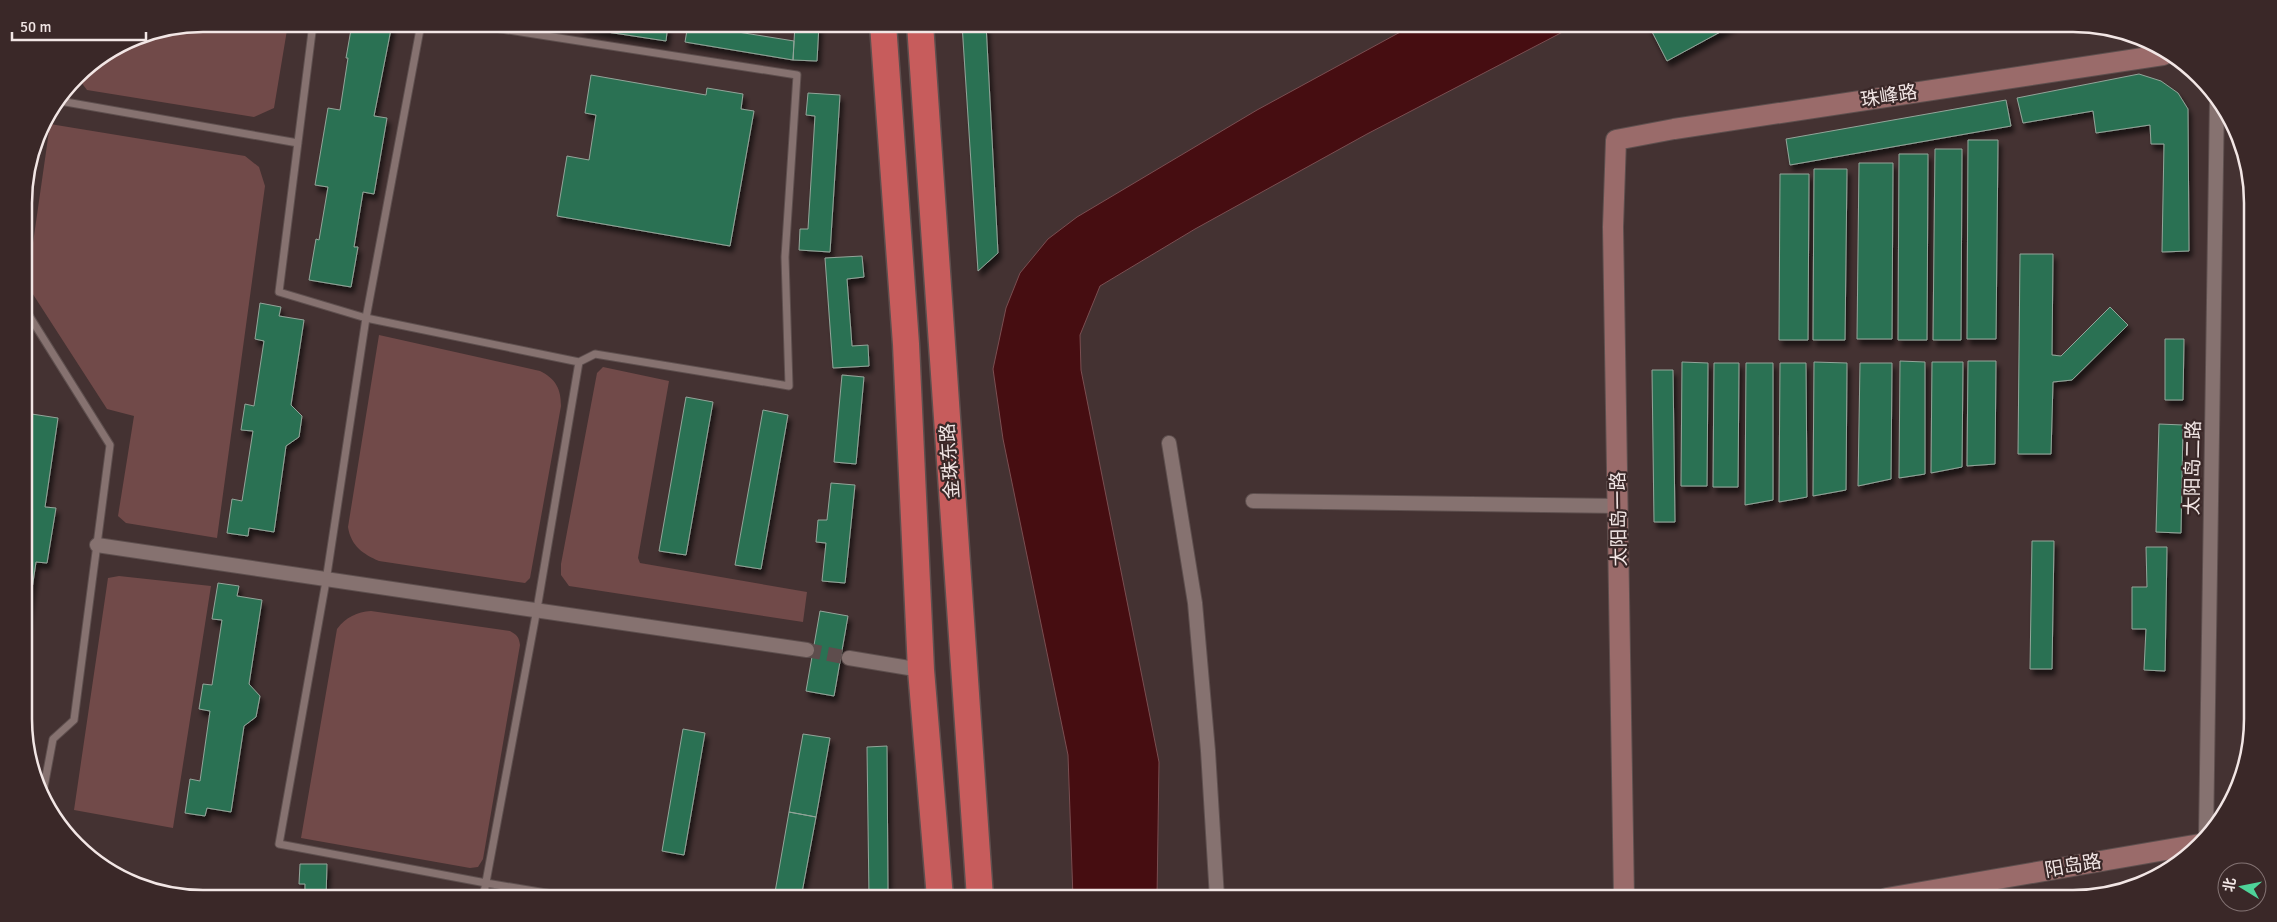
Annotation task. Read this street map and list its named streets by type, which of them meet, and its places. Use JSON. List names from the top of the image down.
{
  "streets": {
    "highway": ["金珠东路"],
    "street": [
      "珠峰路",
      "太阳岛二路",
      "太阳岛一路",
      "阳岛路"
    ]
  },
  "crossings": [
    ["珠峰路", "太阳岛一路"]
  ],
  "scale_bar": "50 m",
  "north": "left"
}
